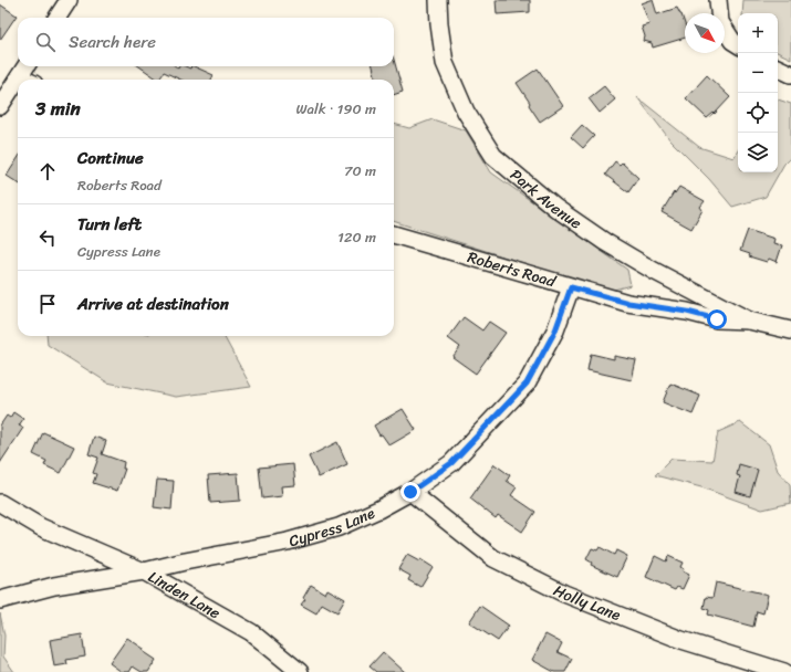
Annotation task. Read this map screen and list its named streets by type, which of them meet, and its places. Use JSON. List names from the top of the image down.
{
  "streets": {
    "street": [
      "Park Avenue",
      "Roberts Road",
      "Cypress Lane",
      "Linden Lane",
      "Holly Lane"
    ]
  },
  "crossings": [
    ["Park Avenue", "Roberts Road"],
    ["Roberts Road", "Cypress Lane"],
    ["Cypress Lane", "Linden Lane"],
    ["Cypress Lane", "Holly Lane"]
  ],
  "north": "bottom right",
  "page": {
    "map_buttons": ["+", "−"],
    "search": "Search here",
    "heading": ["3 min", "Walk · 190 m"],
    "list": [
      ["Continue", "Roberts Road", "70 m"],
      ["Turn left", "Cypress Lane", "120 m"],
      "Arrive at destination"
    ]
  }
}
